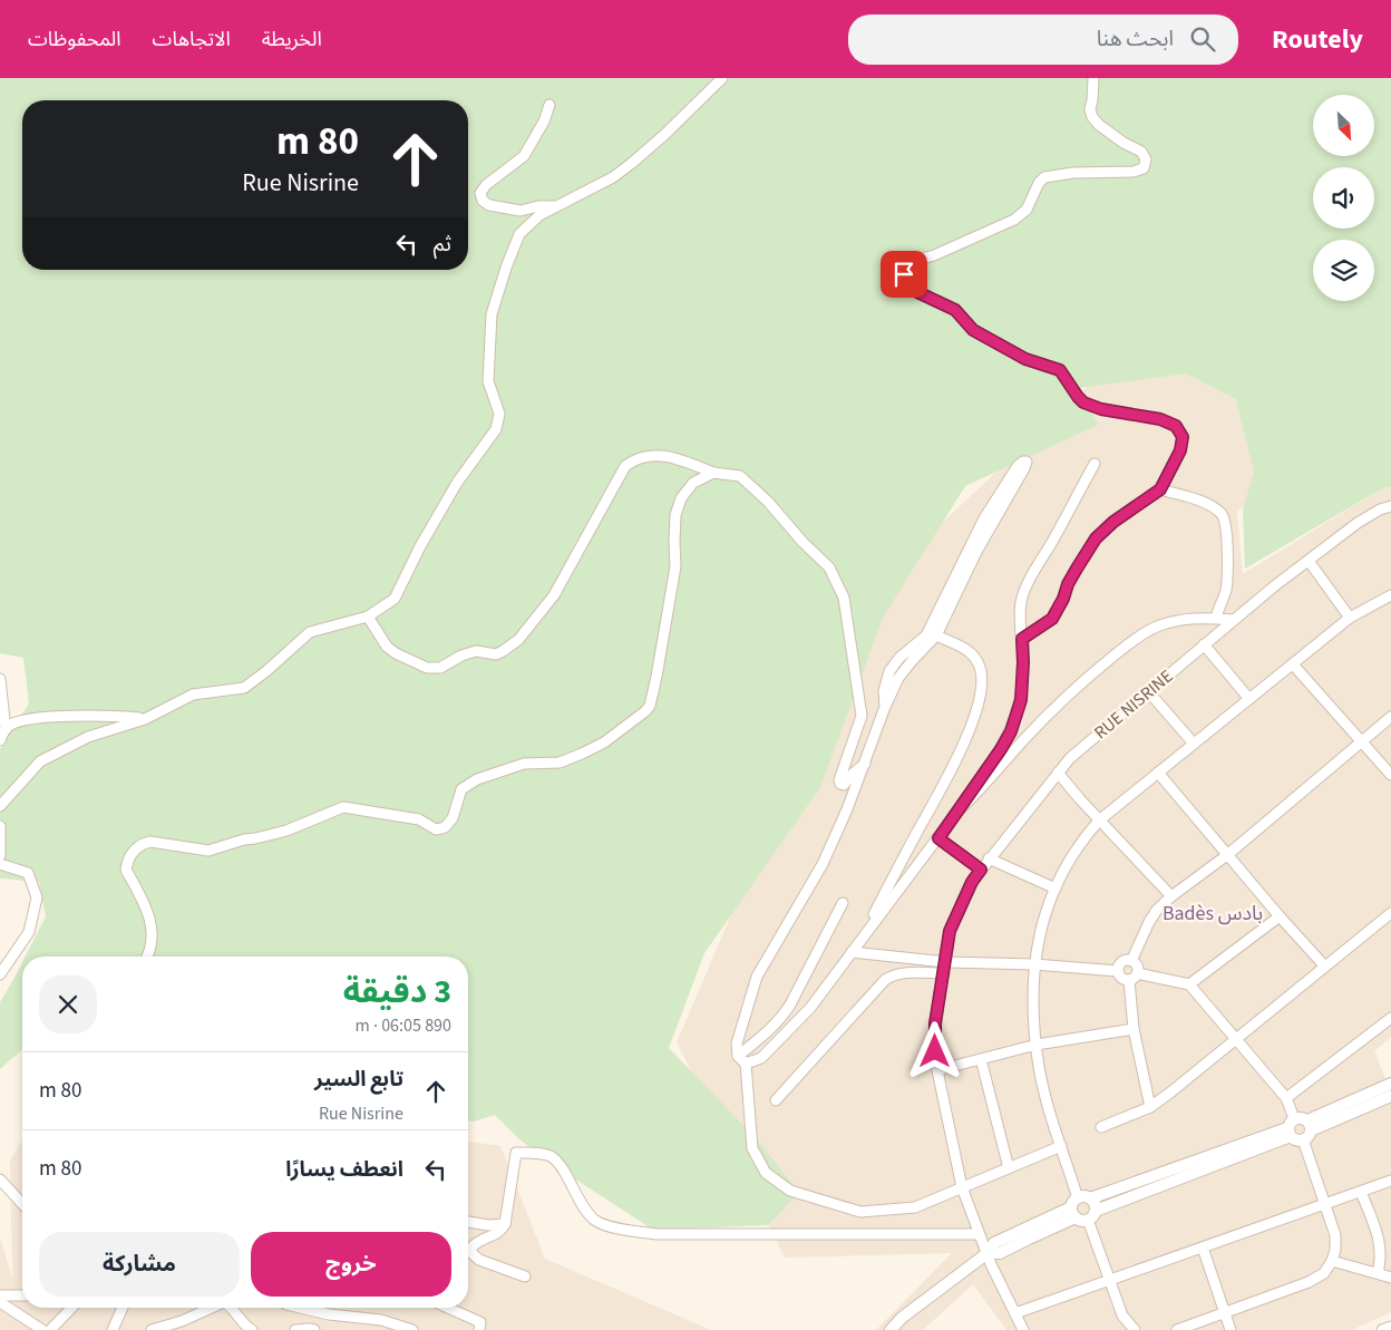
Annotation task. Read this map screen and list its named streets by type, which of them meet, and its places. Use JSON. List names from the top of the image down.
{
  "streets": {
    "street": ["RUE NISRINE"]
  },
  "districts": ["Badès بادس"],
  "north": "bottom right",
  "page": {
    "header": "Routely",
    "search": "ابحث هنا",
    "nav": ["الخريطة", "الاتجاهات", "المحفوظات"],
    "turn": ["80 m", "Rue Nisrine"],
    "then": "ثم",
    "heading": ["3 دقيقة", "890 m · 06:05"],
    "list": [
      {
        "name": "تابع السير",
        "note": "Rue Nisrine",
        "value": "80 m"
      },
      {
        "name": "انعطف يسارًا",
        "value": "80 m"
      }
    ],
    "buttons": ["خروج", "مشاركة"]
  }
}
